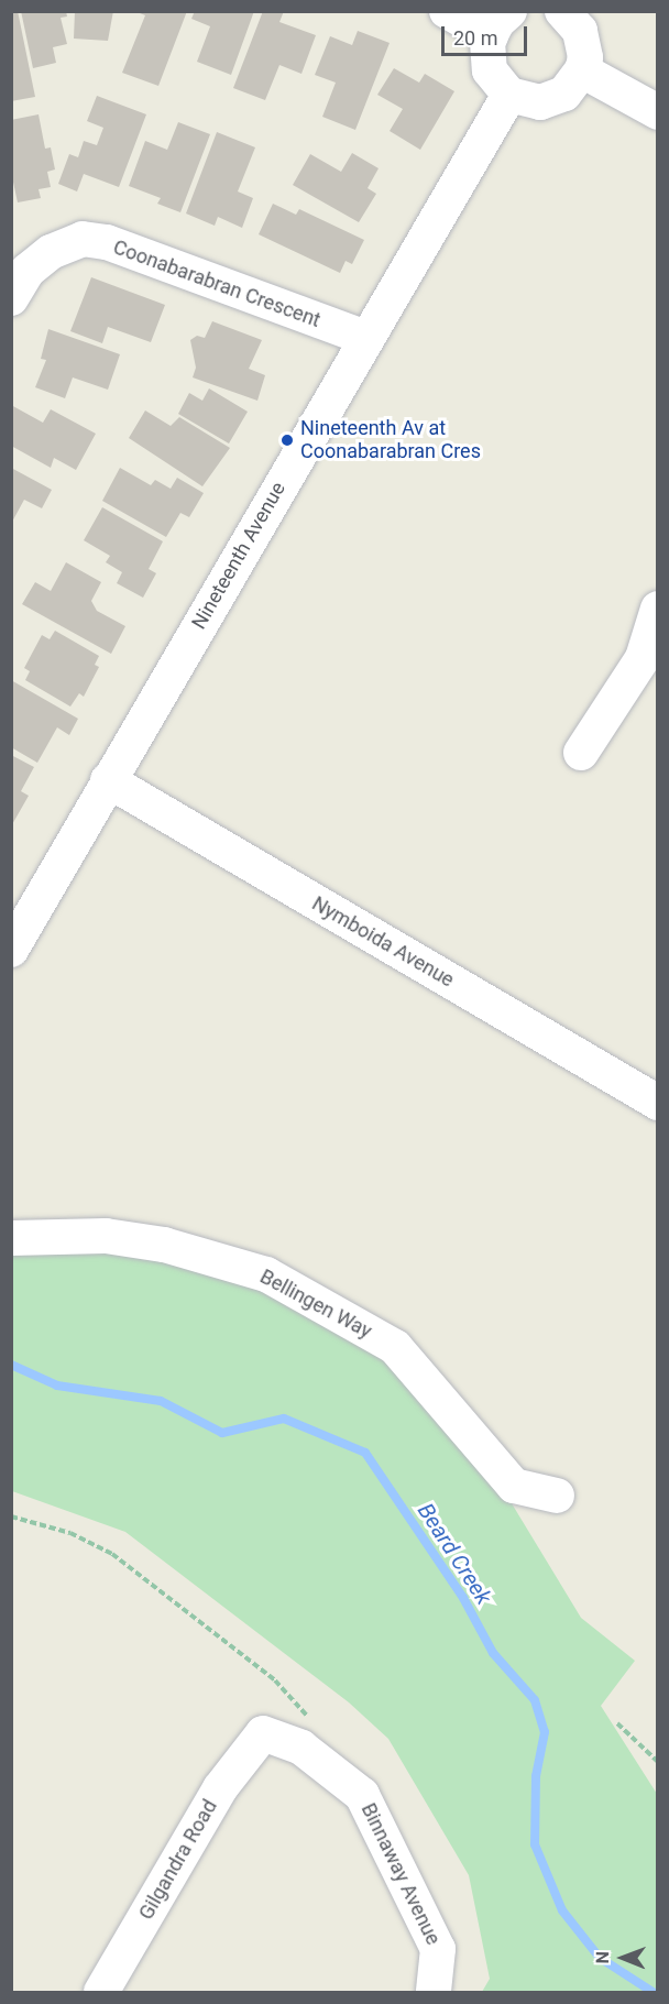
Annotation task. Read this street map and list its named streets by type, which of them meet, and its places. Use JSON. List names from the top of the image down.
{
  "streets": {
    "street": [
      "Coonabarabran Crescent",
      "Nineteenth Avenue",
      "Nymboida Avenue",
      "Bellingen Way",
      "Gilgandra Road",
      "Binnaway Avenue"
    ]
  },
  "crossings": [
    ["Coonabarabran Crescent", "Nineteenth Avenue"],
    ["Nineteenth Avenue", "Nymboida Avenue"],
    ["Gilgandra Road", "Binnaway Avenue"]
  ],
  "water": ["Beard Creek"],
  "places": ["Nineteenth Av at Coonabarabran Cres"],
  "scale_bar": "20 m",
  "north": "left"
}
